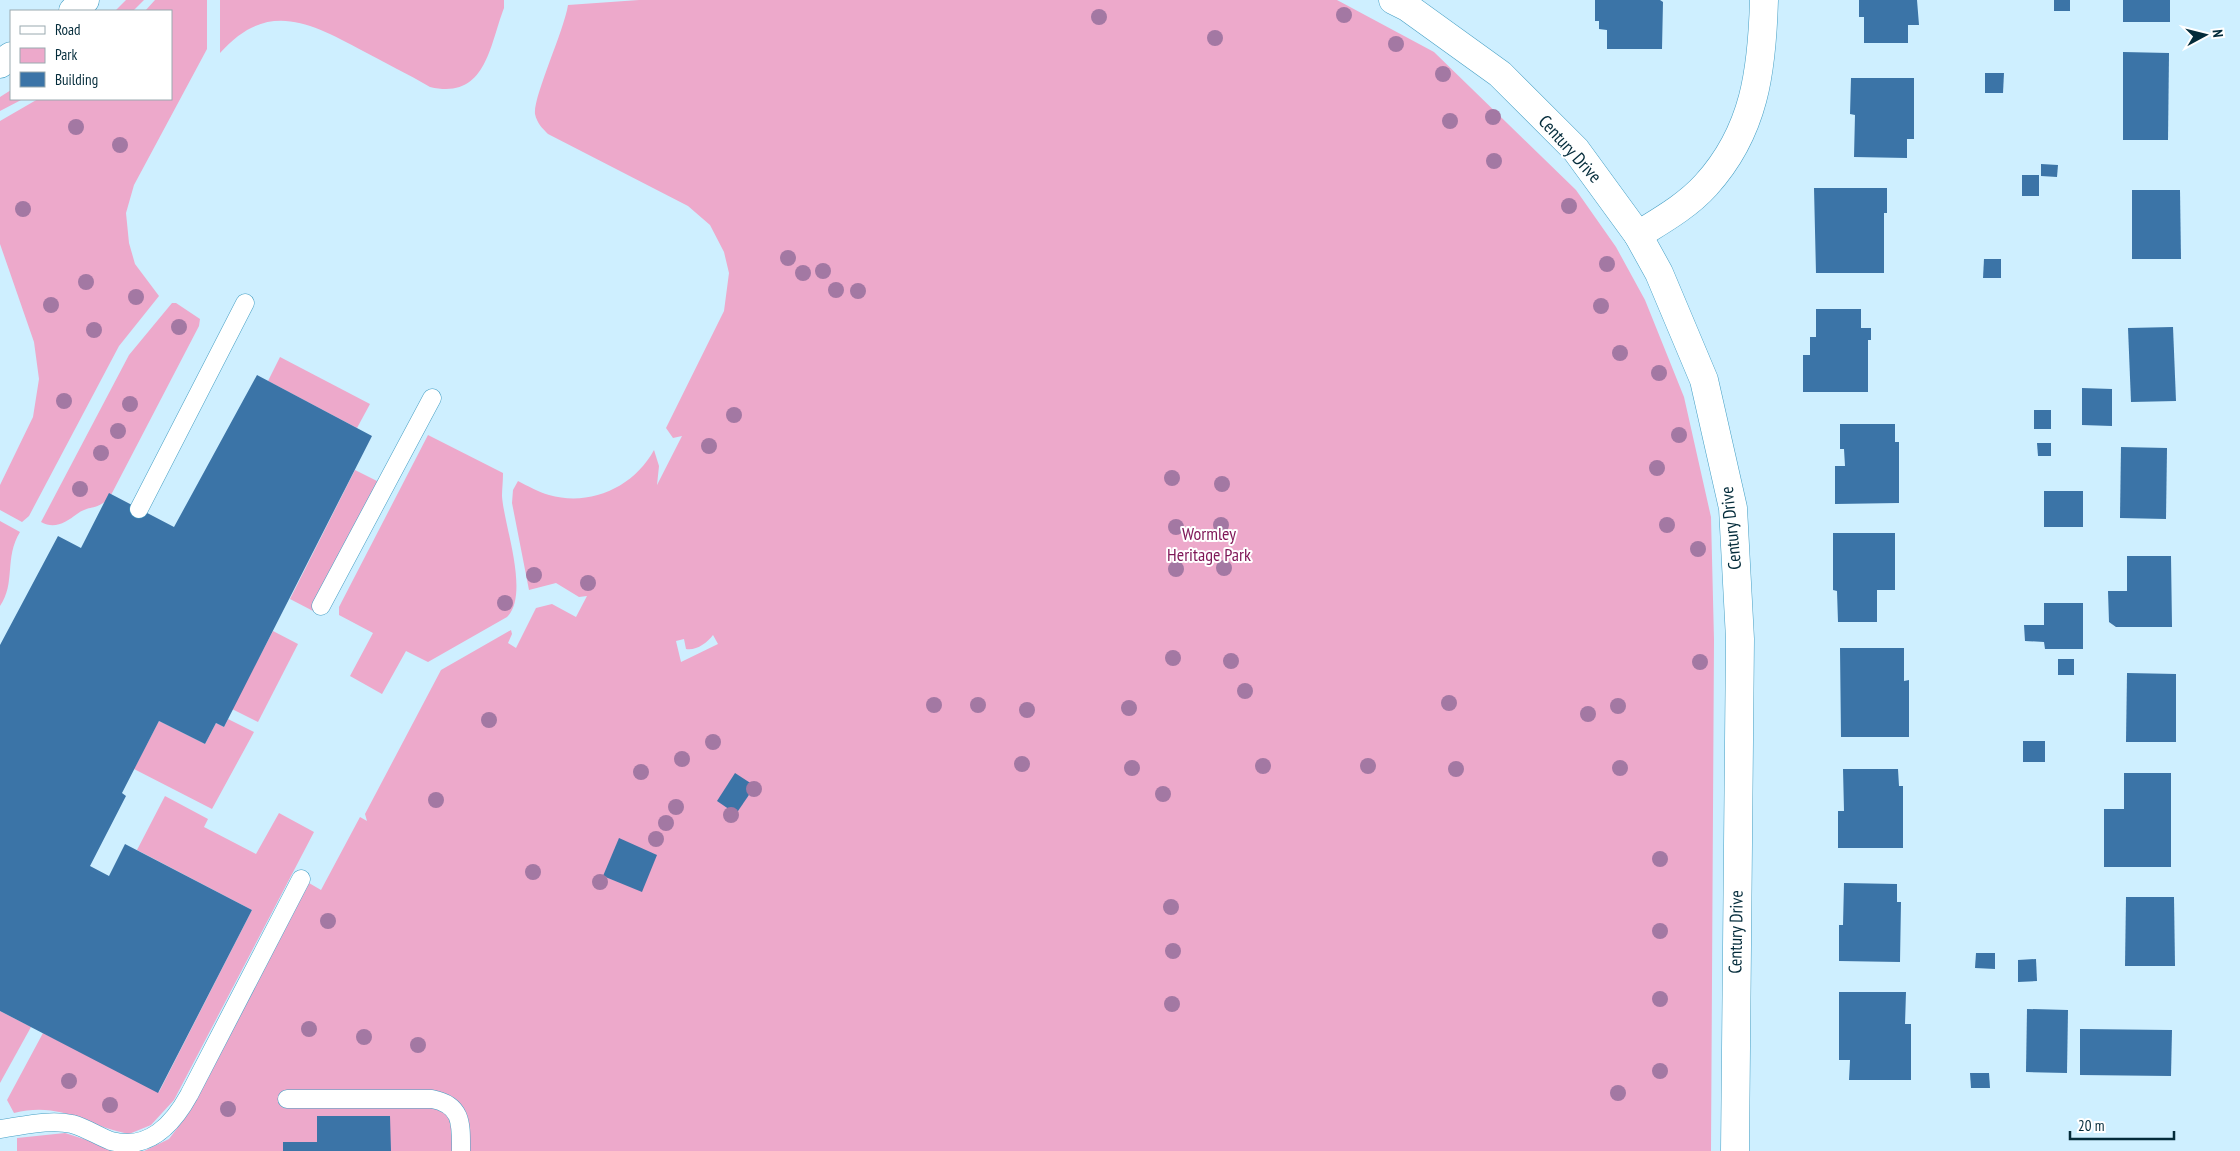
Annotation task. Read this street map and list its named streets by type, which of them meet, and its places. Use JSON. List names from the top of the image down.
{
  "streets": {
    "street": ["Century Drive"]
  },
  "parks": ["Wormley Heritage Park"],
  "legend": ["Road", "Park", "Building"],
  "scale_bar": "20 m",
  "north": "right"
}
